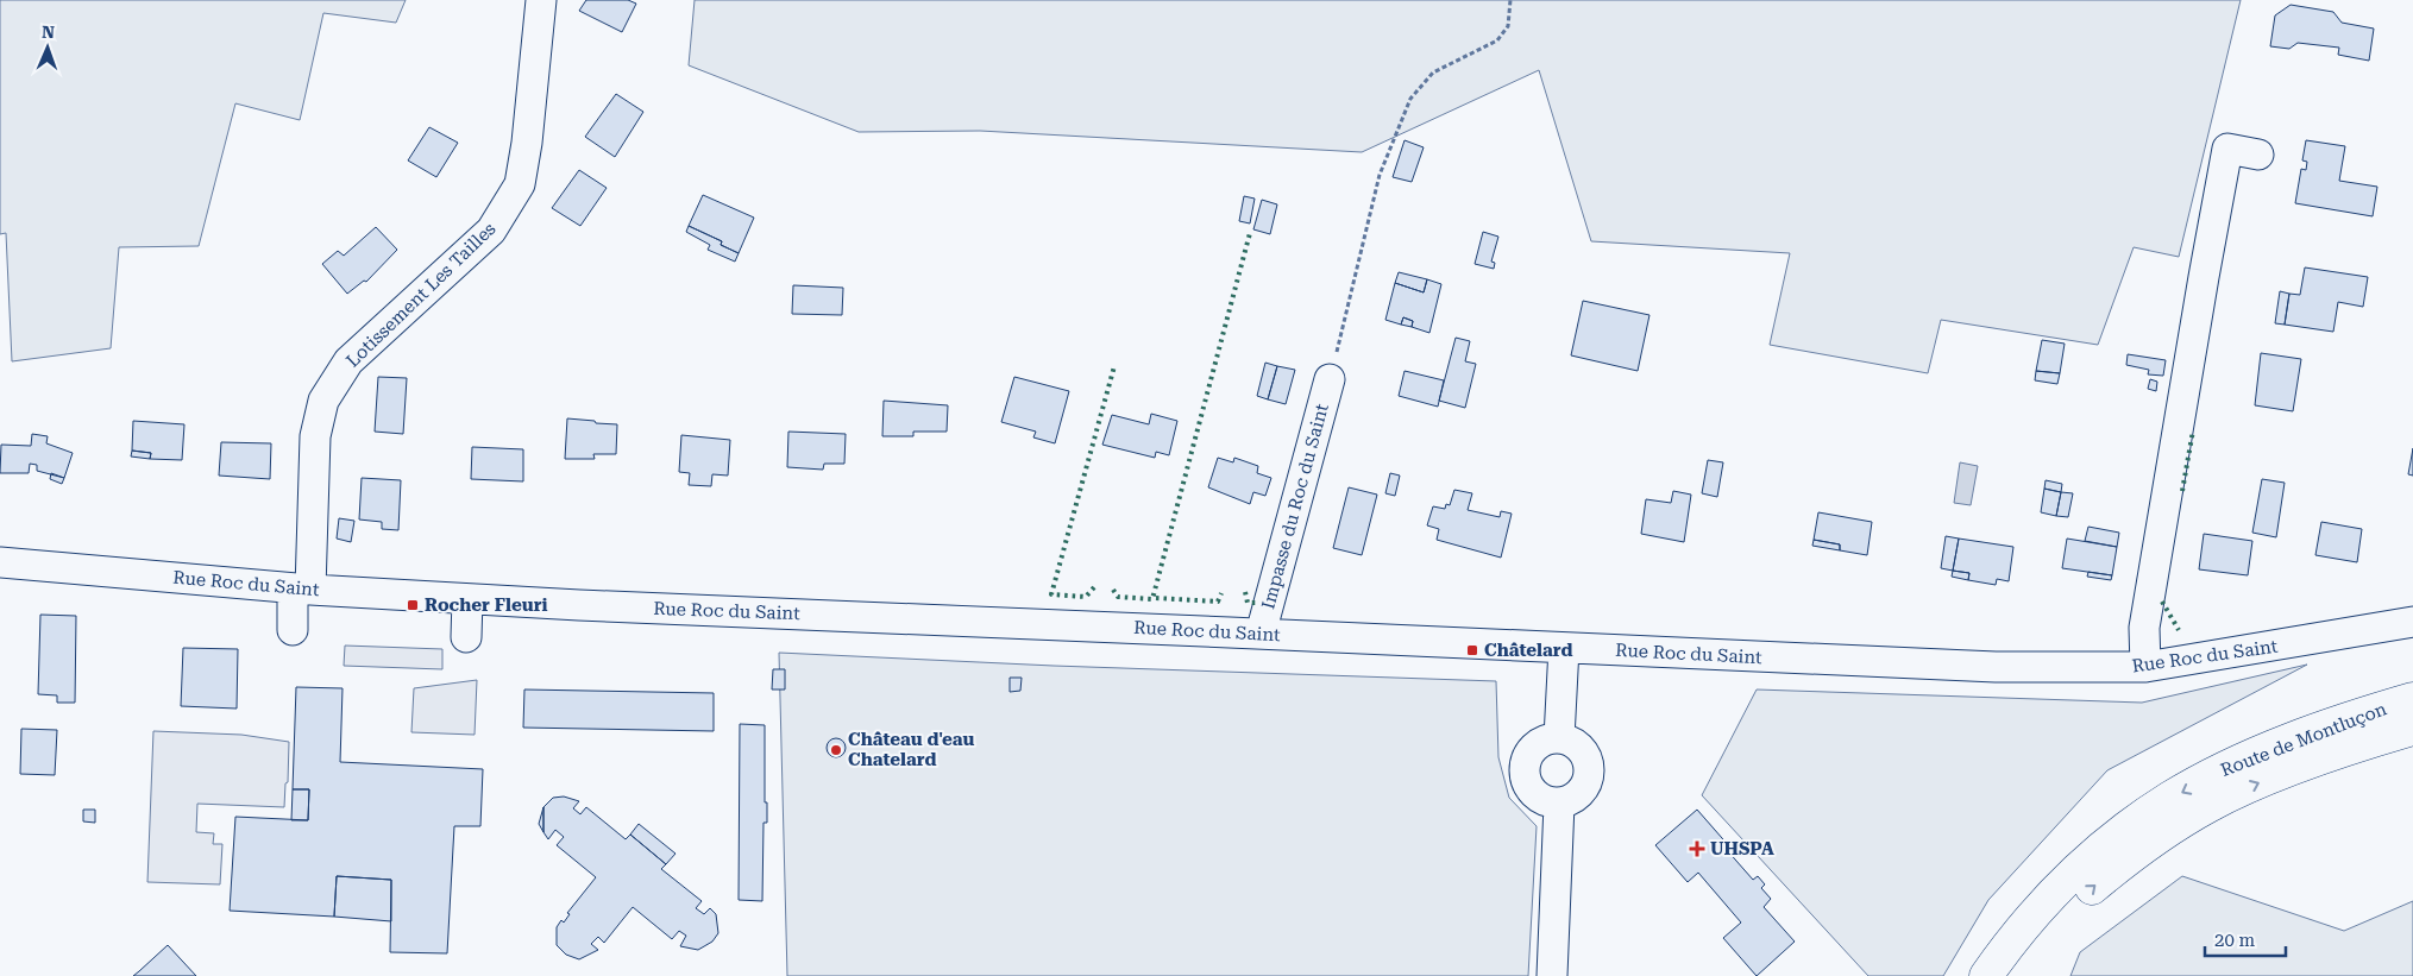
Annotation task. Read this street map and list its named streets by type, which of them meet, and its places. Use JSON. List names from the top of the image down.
{
  "streets": {
    "main road": ["Route de Montluçon"],
    "street": ["Lotissement Les Tailles", "Impasse du Roc du Saint", "Rue Roc du Saint"]
  },
  "crossings": [
    ["Lotissement Les Tailles", "Rue Roc du Saint"],
    ["Impasse du Roc du Saint", "Rue Roc du Saint"]
  ],
  "places": {
    "transit": ["Rocher Fleuri", "Châtelard"],
    "other": ["Château d'eau Chatelard"],
    "health": ["UHSPA"]
  },
  "scale_bar": "20 m",
  "north": "top"
}
